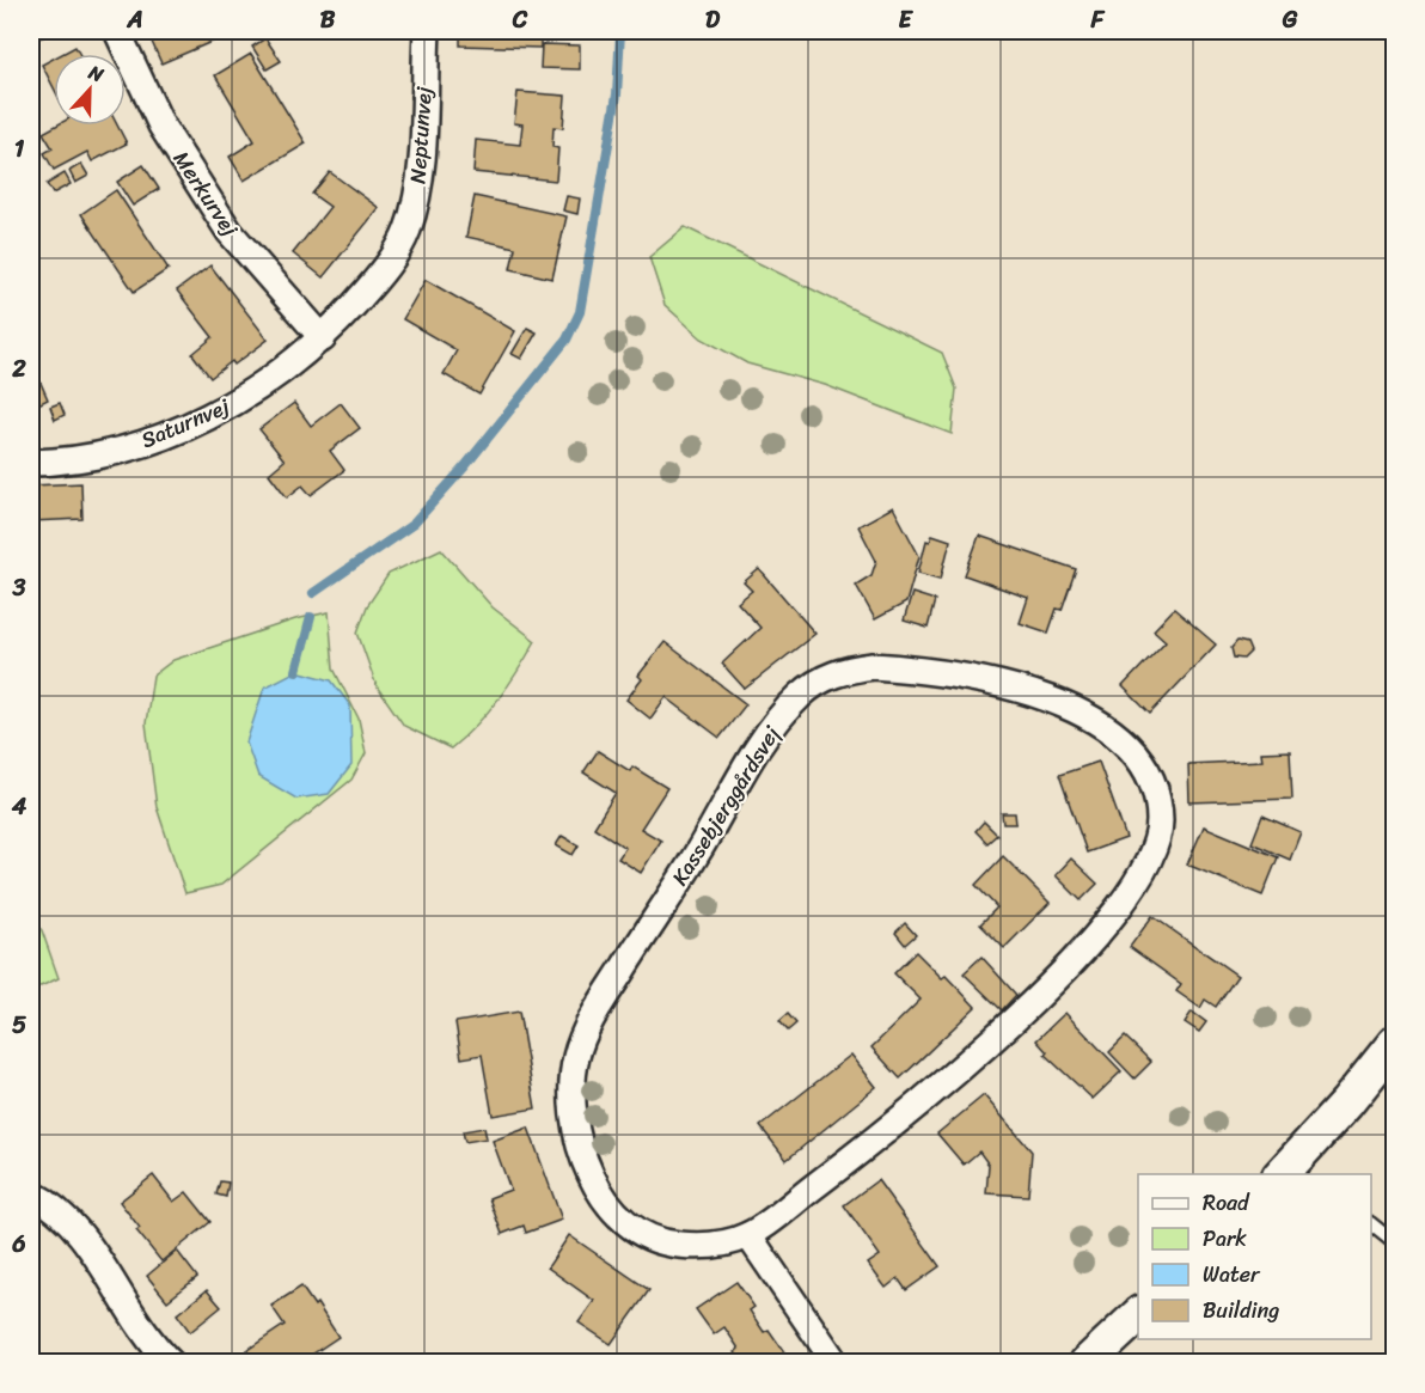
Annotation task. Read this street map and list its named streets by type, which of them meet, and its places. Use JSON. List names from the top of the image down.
{
  "streets": {
    "street": [
      "Neptunvej",
      "Merkurvej",
      "Saturnvej",
      "Kassebjerggårdsvej"
    ]
  },
  "crossings": [
    ["Neptunvej", "Merkurvej"],
    ["Neptunvej", "Saturnvej"],
    ["Merkurvej", "Saturnvej"]
  ],
  "legend": [
    "Road",
    "Park",
    "Water",
    "Building"
  ],
  "north": "top",
  "grid": {
    "columns": [
      "A",
      "B",
      "C",
      "D",
      "E",
      "F",
      "G"
    ],
    "rows": [
      "1",
      "2",
      "3",
      "4",
      "5",
      "6"
    ]
  }
}
